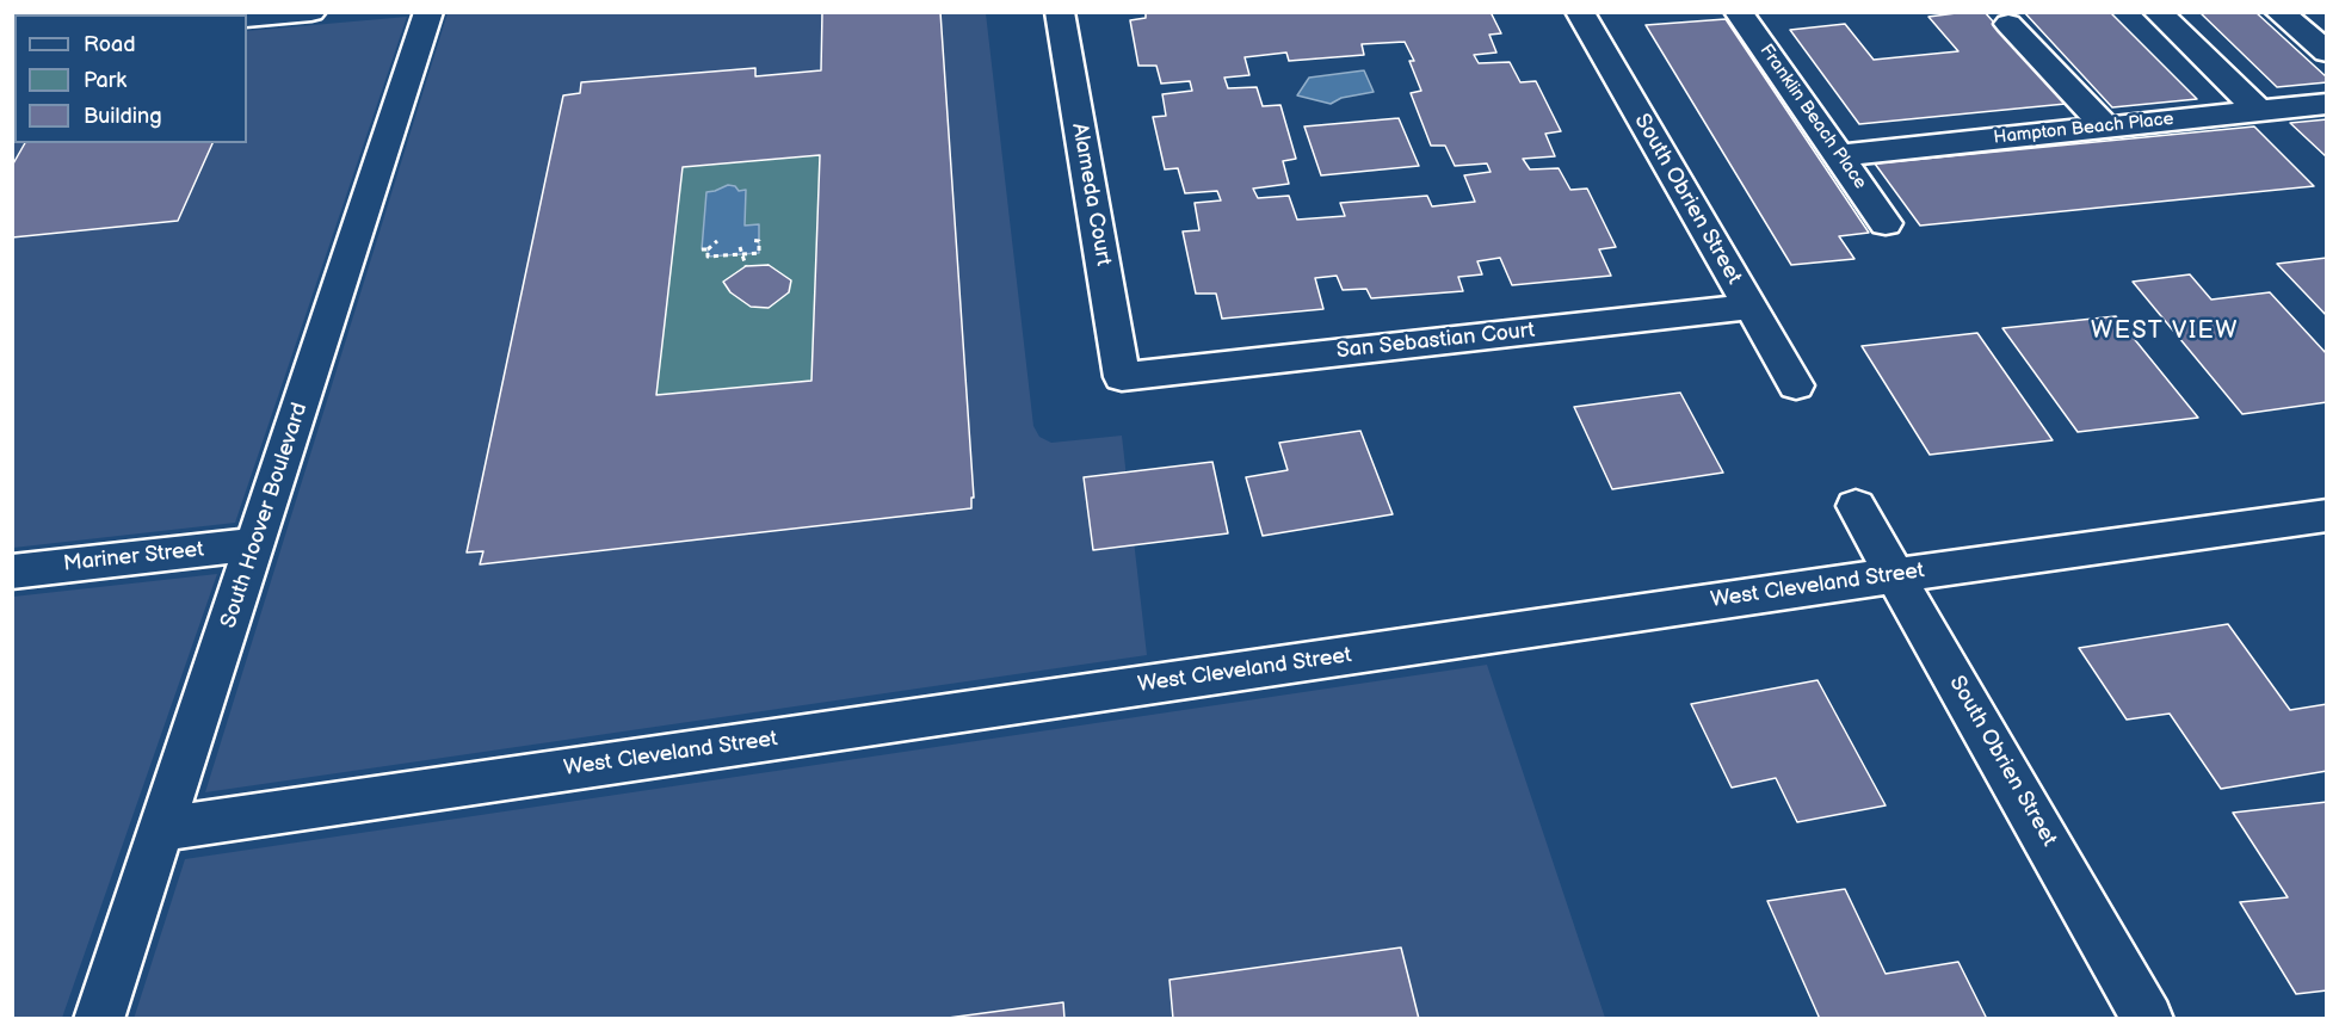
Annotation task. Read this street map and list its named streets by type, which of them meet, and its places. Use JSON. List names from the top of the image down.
{
  "streets": {
    "street": [
      "Franklin Beach Place",
      "Hampton Beach Place",
      "Alameda Court",
      "South Obrien Street",
      "San Sebastian Court",
      "South Hoover Boulevard",
      "Mariner Street",
      "West Cleveland Street"
    ]
  },
  "crossings": [
    ["Franklin Beach Place", "Hampton Beach Place"],
    ["Alameda Court", "San Sebastian Court"],
    ["South Obrien Street", "San Sebastian Court"],
    ["South Obrien Street", "West Cleveland Street"],
    ["South Hoover Boulevard", "Mariner Street"],
    ["South Hoover Boulevard", "West Cleveland Street"]
  ],
  "districts": ["WEST VIEW"],
  "legend": ["Road", "Park", "Building"]
}
